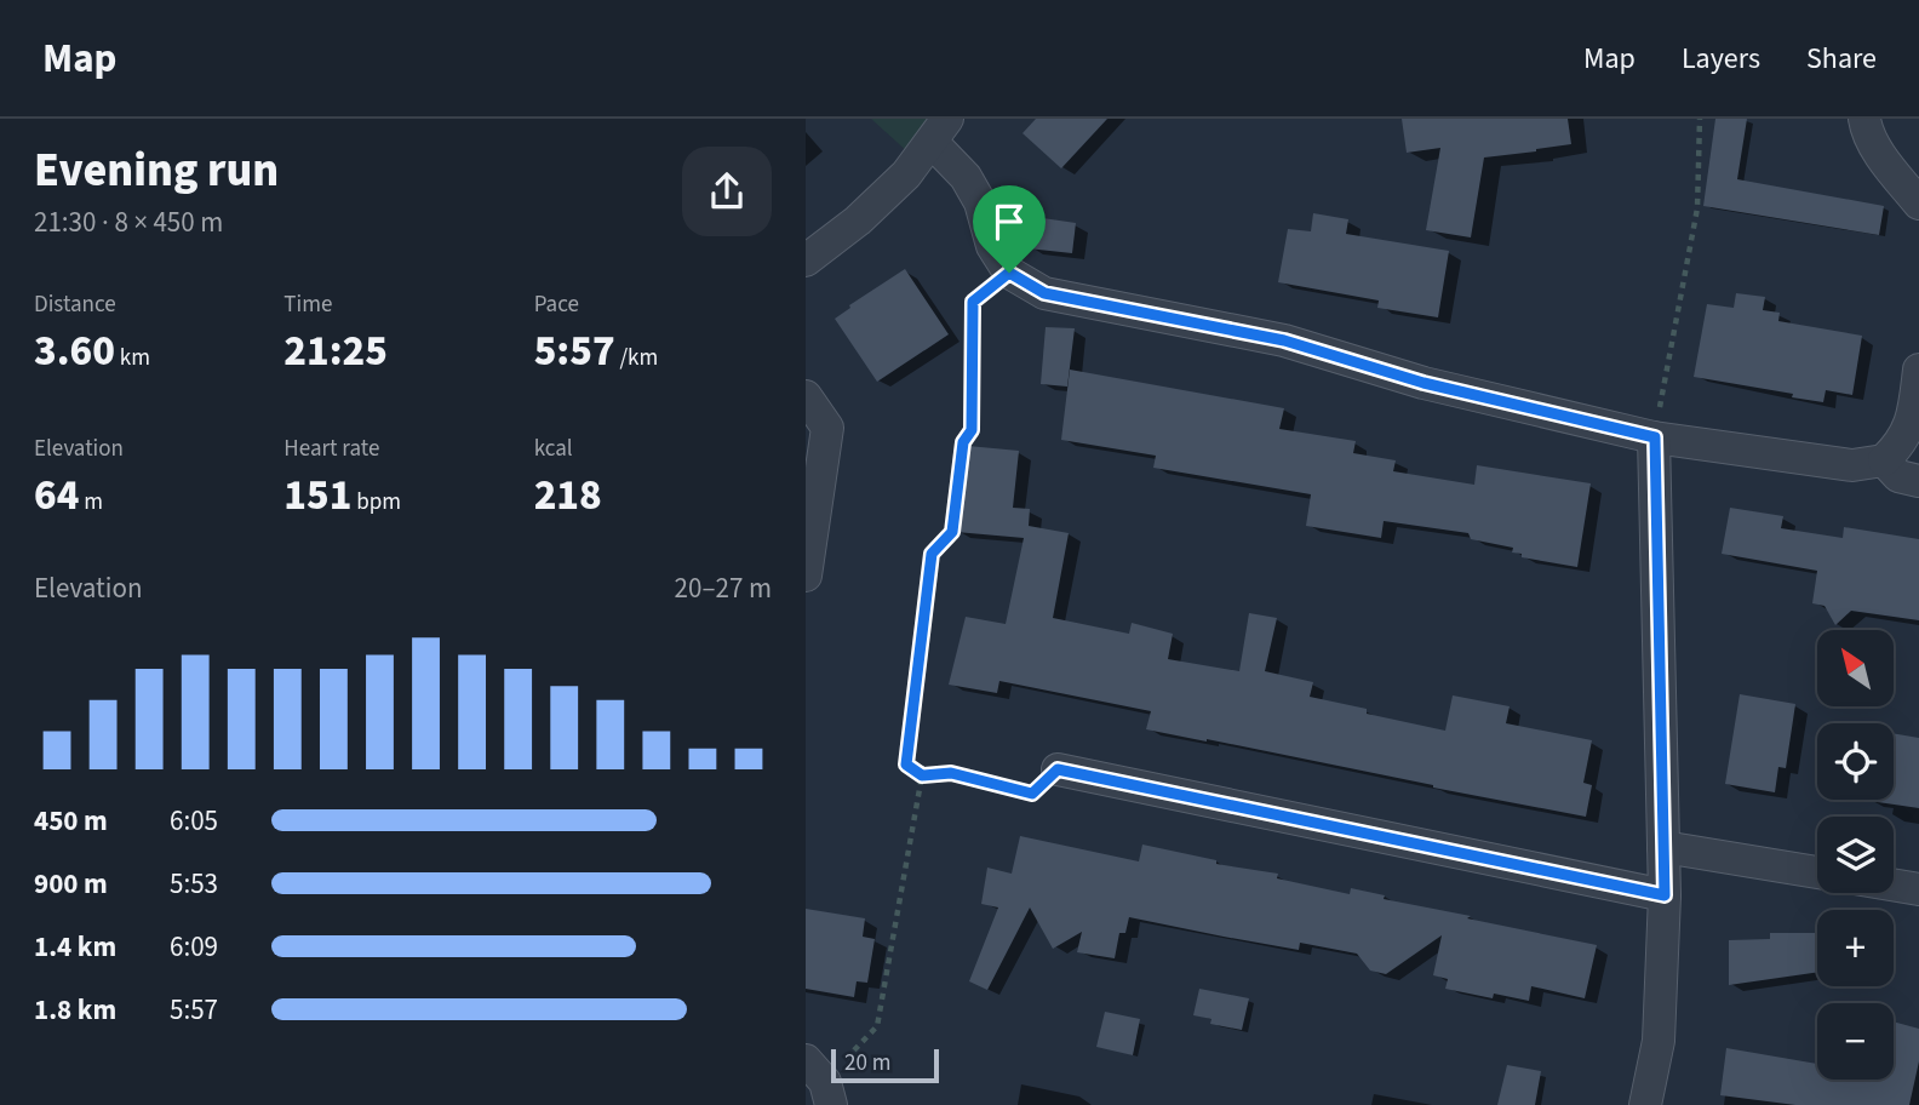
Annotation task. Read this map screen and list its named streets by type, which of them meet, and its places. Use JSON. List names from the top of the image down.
{
  "scale_bar": "20 m",
  "north": "top left",
  "page": {
    "header": "Map",
    "nav": ["Map", "Layers", "Share"],
    "heading": ["Evening run", "21:30 · 8 × 450 m"],
    "stats": [
      ["Distance", "3.60 km"],
      ["Time", "21:25"],
      ["Pace", "5:57 /km"],
      ["Elevation", "64 m"],
      ["Heart rate", "151 bpm"],
      ["kcal", "218"]
    ],
    "chart": ["Elevation", "20–27 m"],
    "map_buttons": ["+", "−"],
    "list": [
      {
        "name": "450 m",
        "note": "6:05"
      },
      {
        "name": "900 m",
        "note": "5:53"
      },
      {
        "name": "1.4 km",
        "note": "6:09"
      },
      {
        "name": "1.8 km",
        "note": "5:57"
      }
    ],
    "scale": "20 m"
  }
}
